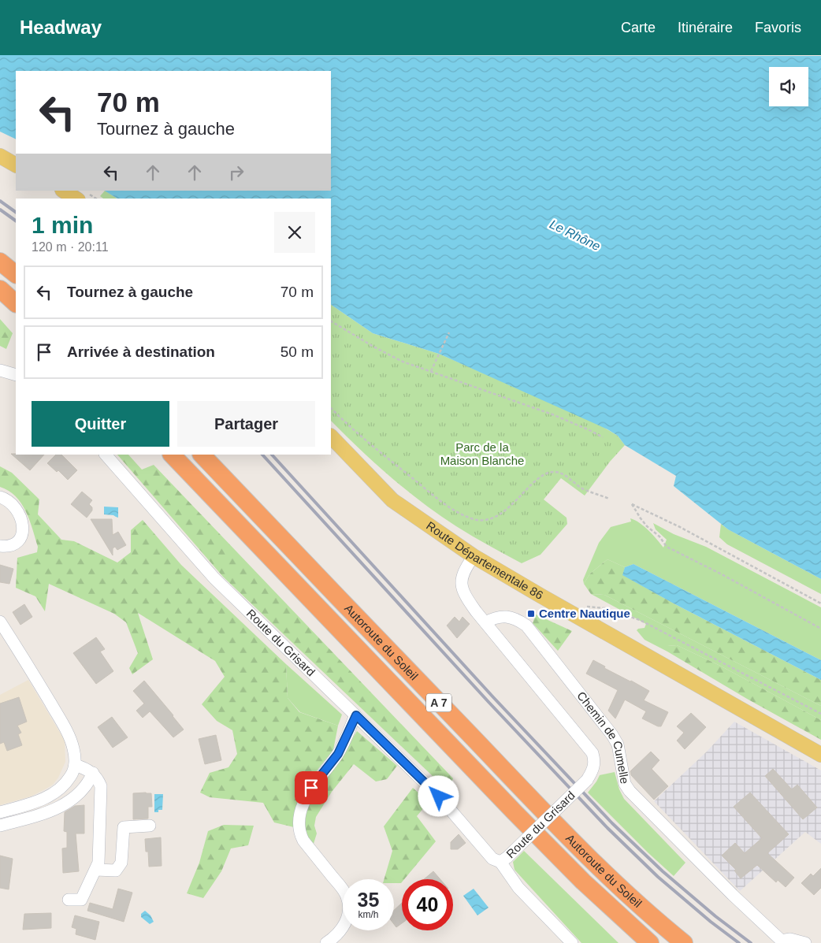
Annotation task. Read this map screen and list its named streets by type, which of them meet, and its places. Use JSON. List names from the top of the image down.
{
  "streets": {
    "highway": ["Autoroute du Soleil", "A 7"],
    "main road": ["Route Départementale 86"],
    "street": ["Route du Grisard", "Chemin de Cumelle"]
  },
  "crossings": [
    ["Route Départementale 86", "Route du Grisard"],
    ["Route du Grisard", "Chemin de Cumelle"]
  ],
  "water": ["Le Rhône"],
  "parks": ["Parc de la Maison Blanche"],
  "places": {
    "transit": ["Centre Nautique"]
  },
  "page": {
    "header": "Headway",
    "nav": ["Carte", "Itinéraire", "Favoris"],
    "turn": ["70 m", "Tournez à gauche"],
    "heading": ["1 min", "120 m · 20:11"],
    "list": [
      {
        "name": "Tournez à gauche",
        "value": "70 m"
      },
      {
        "name": "Arrivée à destination",
        "value": "50 m"
      }
    ],
    "buttons": ["Quitter", "Partager"],
    "speed": "35 km/h",
    "limit": "40"
  }
}
